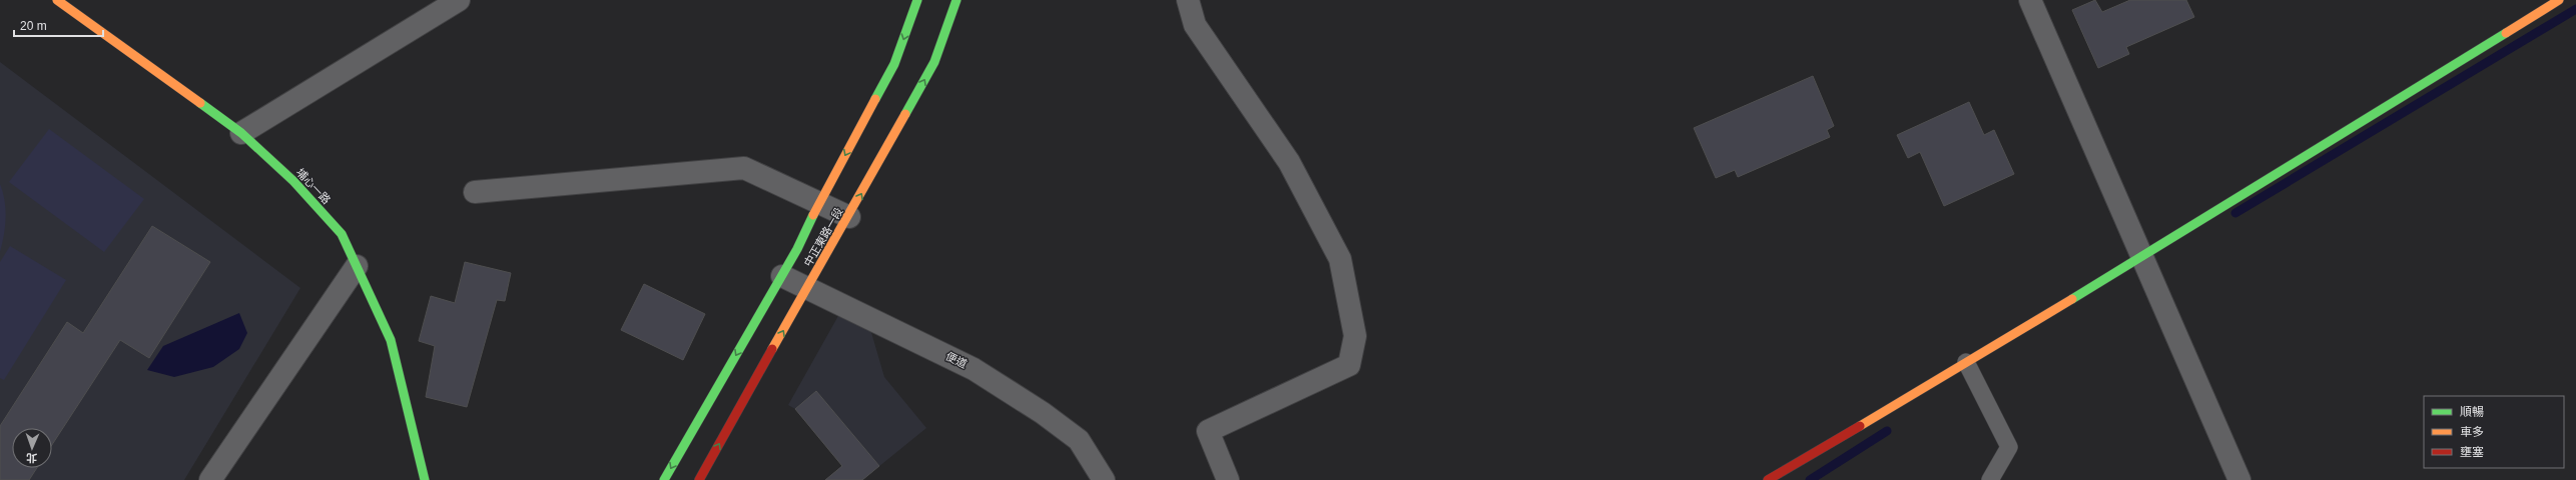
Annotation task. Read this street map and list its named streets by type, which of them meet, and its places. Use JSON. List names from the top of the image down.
{
  "streets": {
    "street": ["埔心一路", "中正東路一段", "便道"]
  },
  "crossings": [
    ["中正東路一段", "便道"]
  ],
  "legend": ["順暢", "車多", "壅塞"],
  "scale_bar": "20 m",
  "north": "bottom"
}
